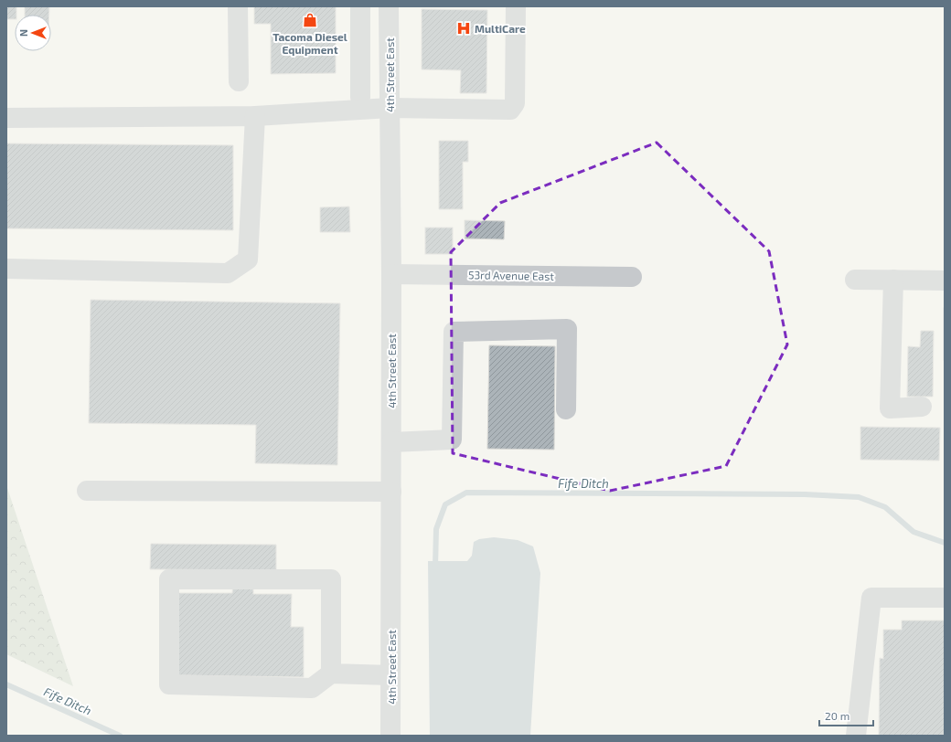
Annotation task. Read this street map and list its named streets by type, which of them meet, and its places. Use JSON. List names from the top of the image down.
{
  "streets": {
    "street": ["4th Street East", "53rd Avenue East"]
  },
  "crossings": [
    ["4th Street East", "53rd Avenue East"]
  ],
  "water": ["Fife Ditch"],
  "places": {
    "shop": ["Tacoma Diesel Equipment"],
    "hospital": ["MultiCare"]
  },
  "scale_bar": "20 m",
  "north": "left"
}
